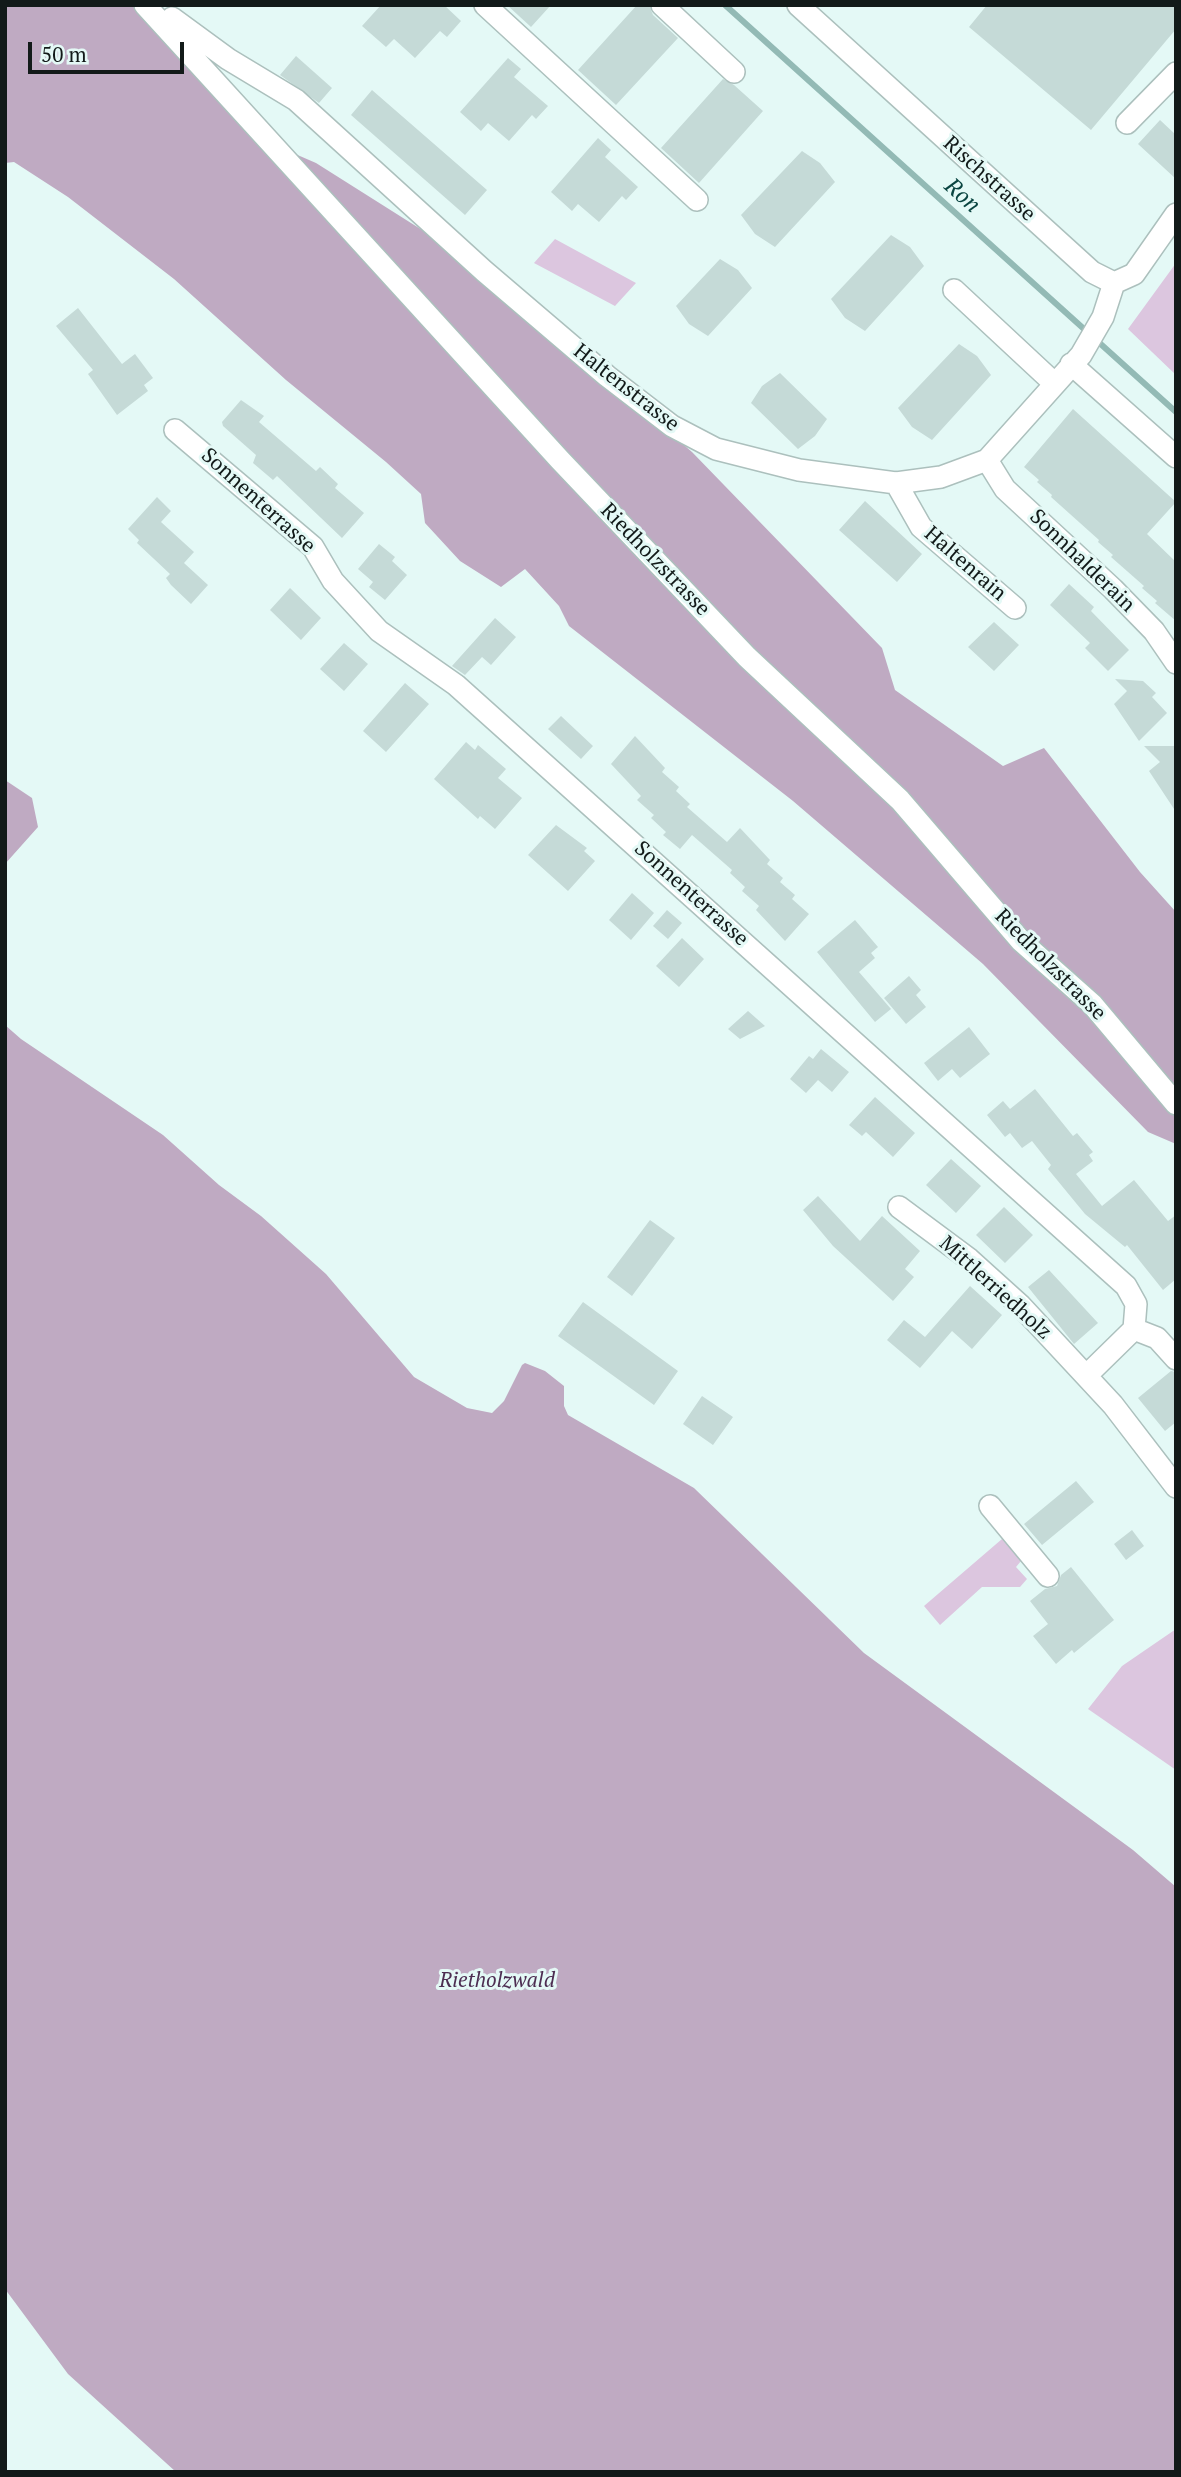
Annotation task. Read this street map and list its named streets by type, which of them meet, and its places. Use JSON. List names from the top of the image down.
{
  "streets": {
    "street": [
      "Rischstrasse",
      "Haltenstrasse",
      "Sonnenterrasse",
      "Riedholzstrasse",
      "Sonnhalderain",
      "Haltenrain",
      "Mittlerriedholz"
    ]
  },
  "crossings": [
    ["Rischstrasse", "Haltenstrasse"],
    ["Haltenstrasse", "Sonnhalderain"],
    ["Haltenstrasse", "Haltenrain"]
  ],
  "water": ["Ron"],
  "parks": ["Rietholzwald"],
  "scale_bar": "50 m"
}
